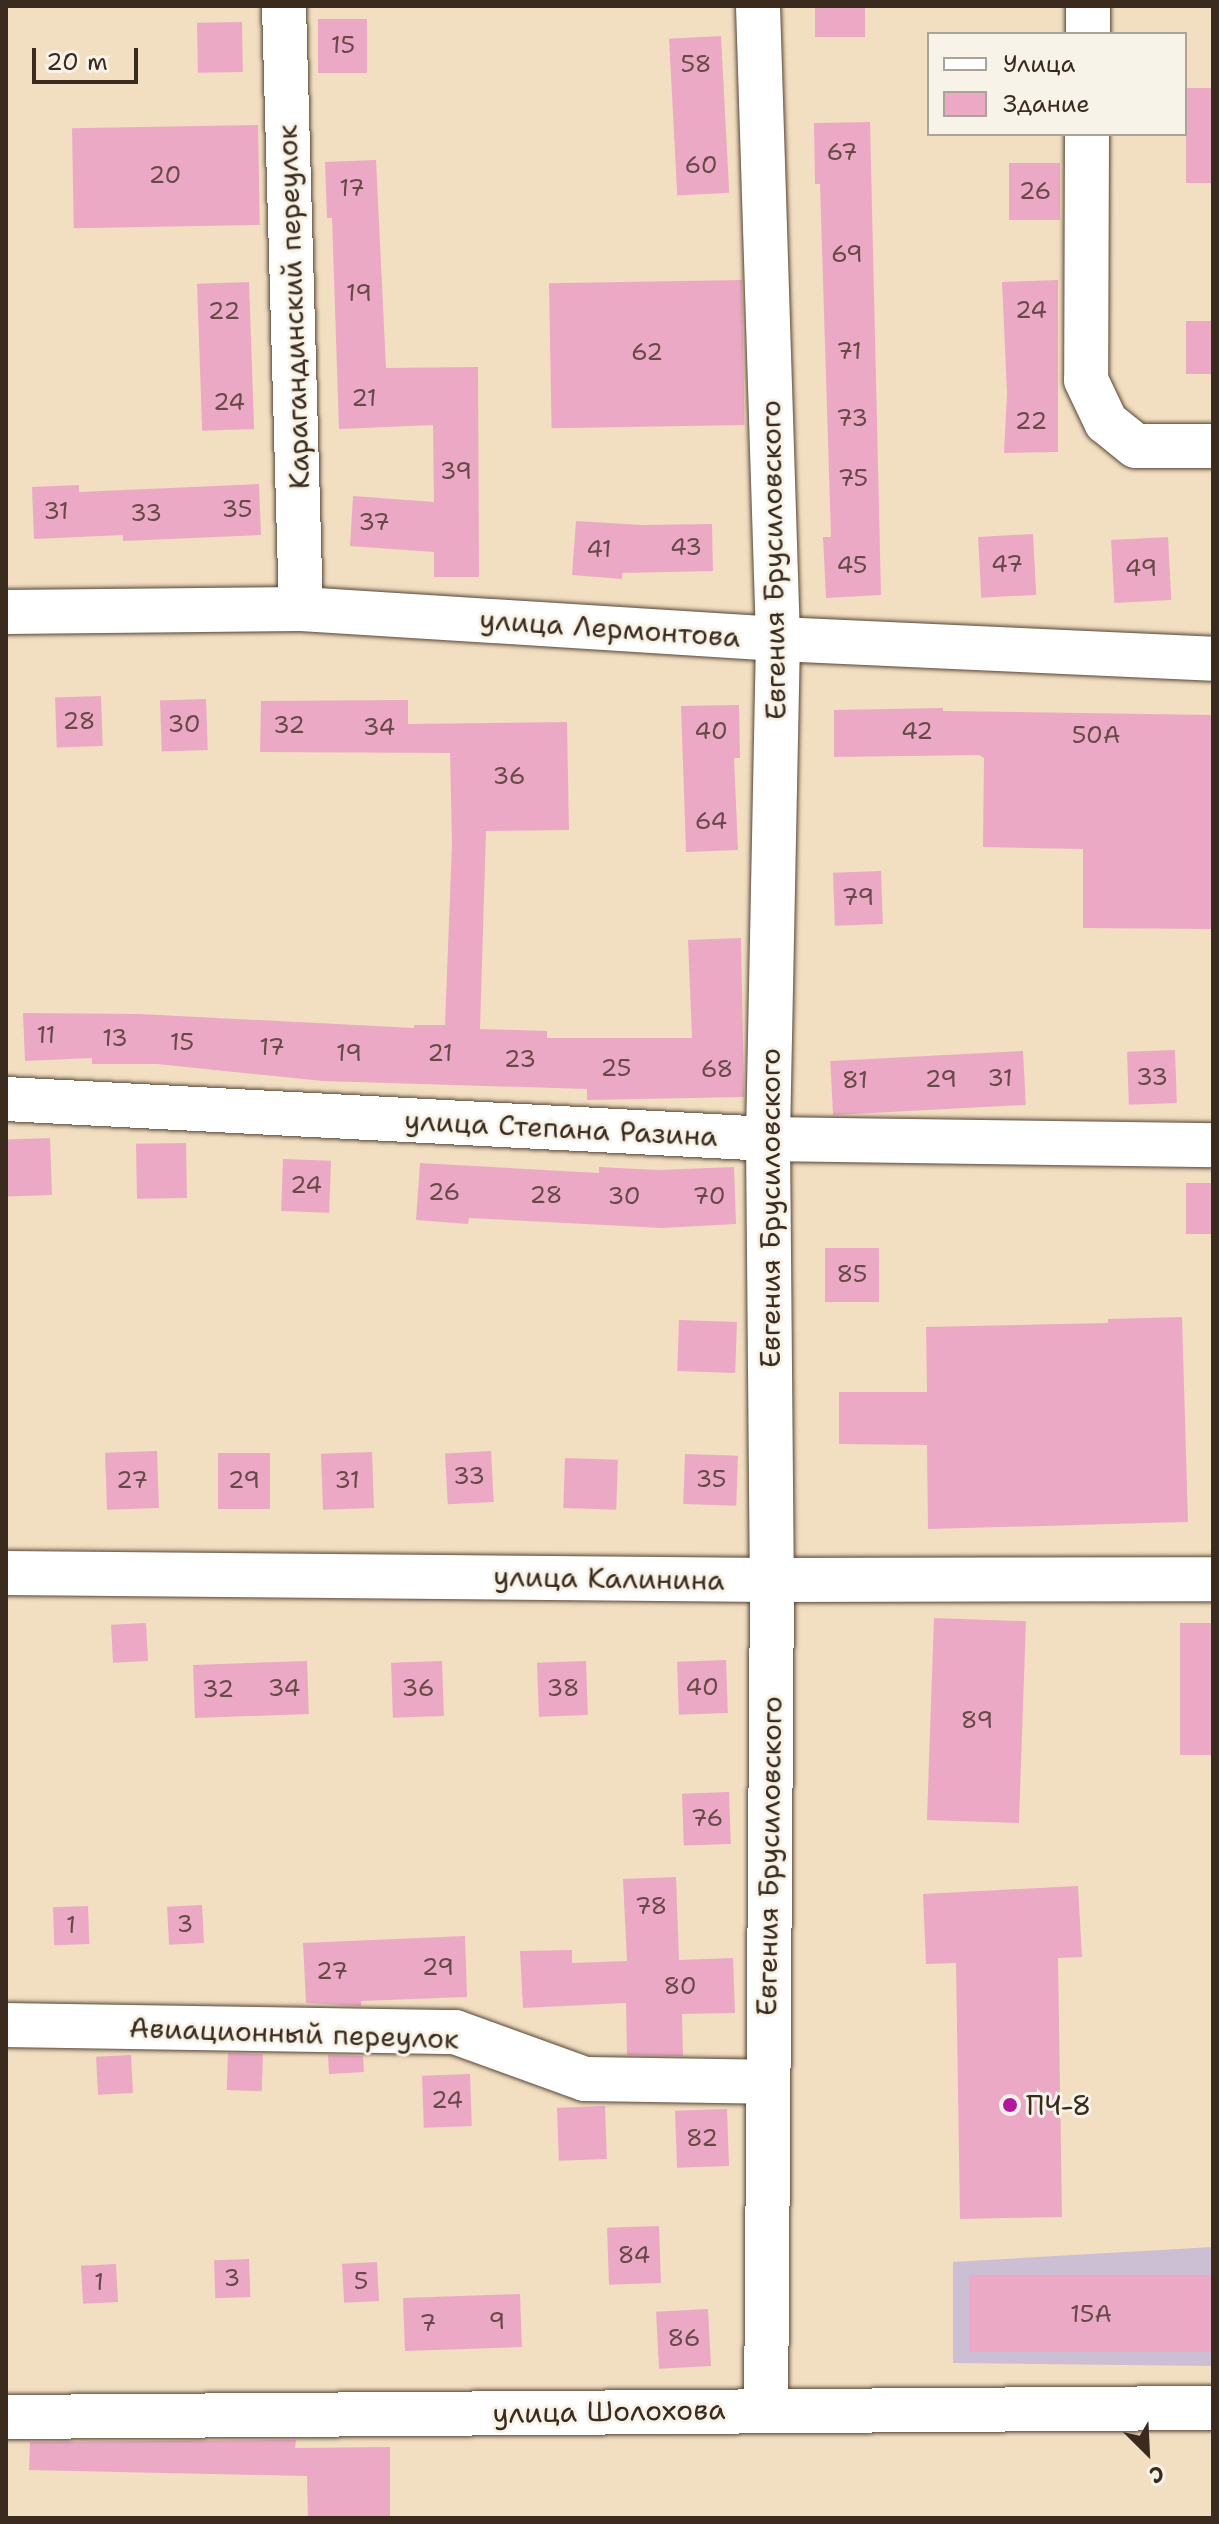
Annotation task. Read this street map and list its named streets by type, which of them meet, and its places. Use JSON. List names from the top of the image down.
{
  "streets": {
    "street": [
      "Карагандинский переулок",
      "Евгения Брусиловского",
      "улица Лермонтова",
      "улица Степана Разина",
      "улица Калинина",
      "Авиационный переулок",
      "улица Шолохова"
    ]
  },
  "crossings": [
    ["Карагандинский переулок", "улица Лермонтова"],
    ["Евгения Брусиловского", "улица Лермонтова"],
    ["Евгения Брусиловского", "улица Степана Разина"],
    ["Евгения Брусиловского", "улица Калинина"],
    ["Евгения Брусиловского", "Авиационный переулок"],
    ["Евгения Брусиловского", "улица Шолохова"]
  ],
  "places": ["ПЧ-8"],
  "house_numbers": [
    "15",
    "58",
    "67",
    "60",
    "20",
    "17",
    "26",
    "69",
    "19",
    "24",
    "22",
    "71",
    "62",
    "21",
    "24",
    "73",
    "22",
    "39",
    "75",
    "35",
    "31",
    "33",
    "37",
    "43",
    "41",
    "47",
    "45",
    "49",
    "28",
    "30",
    "32",
    "34",
    "40",
    "42",
    "50А",
    "36",
    "64",
    "79",
    "11",
    "13",
    "15",
    "17",
    "19",
    "21",
    "23",
    "25",
    "68",
    "33",
    "31",
    "29",
    "81",
    "24",
    "26",
    "28",
    "30",
    "70",
    "85",
    "33",
    "35",
    "27",
    "29",
    "31",
    "40",
    "34",
    "36",
    "38",
    "32",
    "89",
    "76",
    "78",
    "3",
    "1",
    "29",
    "27",
    "80",
    "24",
    "82",
    "84",
    "3",
    "5",
    "1",
    "15А",
    "9",
    "7",
    "86"
  ],
  "legend": ["Улица", "Здание"],
  "scale_bar": "20 m",
  "north": "bottom right"
}
